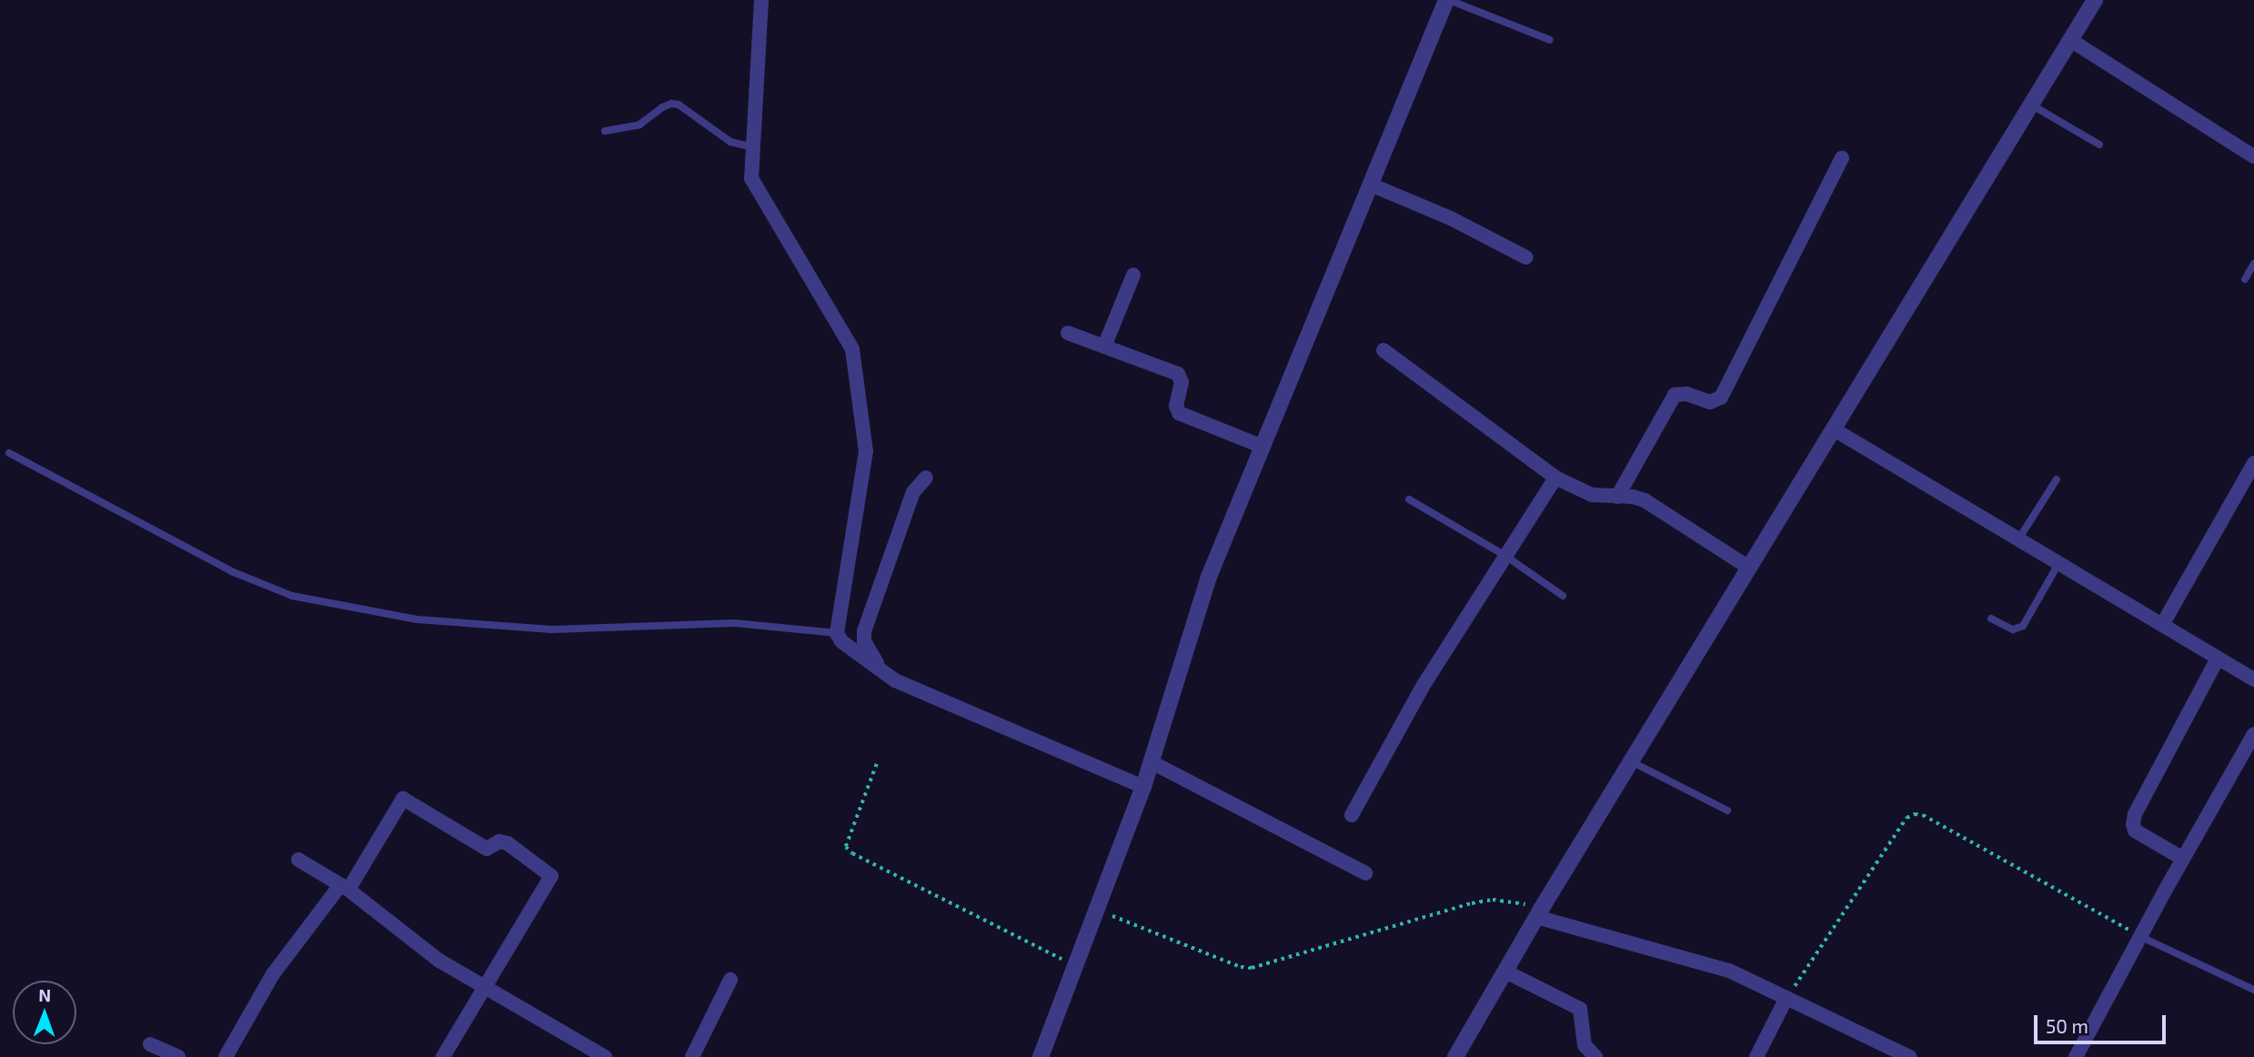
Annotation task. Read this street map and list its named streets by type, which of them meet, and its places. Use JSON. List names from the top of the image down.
{
  "scale_bar": "50 m",
  "north": "top"
}
